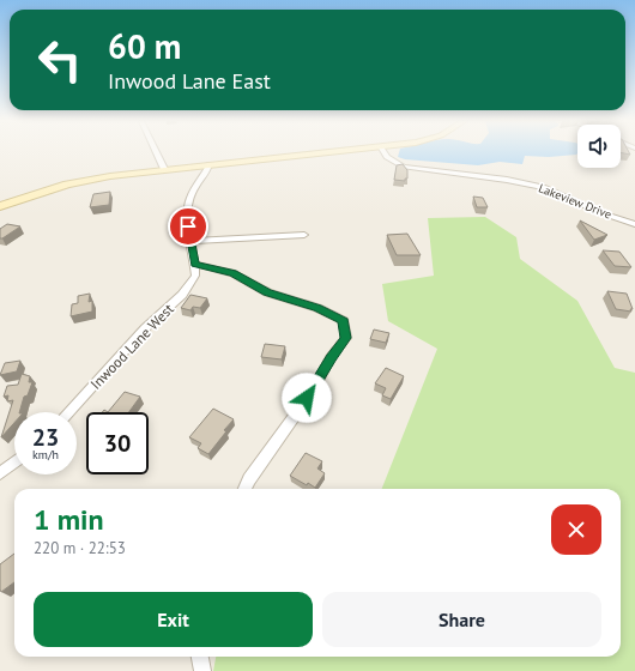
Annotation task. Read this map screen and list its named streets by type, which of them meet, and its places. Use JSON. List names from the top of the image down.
{
  "streets": {
    "street": ["Lakeview Drive", "Inwood Lane West"]
  },
  "page": {
    "turn": ["60 m", "Inwood Lane East"],
    "speed": "23 km/h",
    "limit": "30",
    "heading": ["1 min", "220 m · 22:53"],
    "buttons": ["Exit", "Share"]
  }
}
